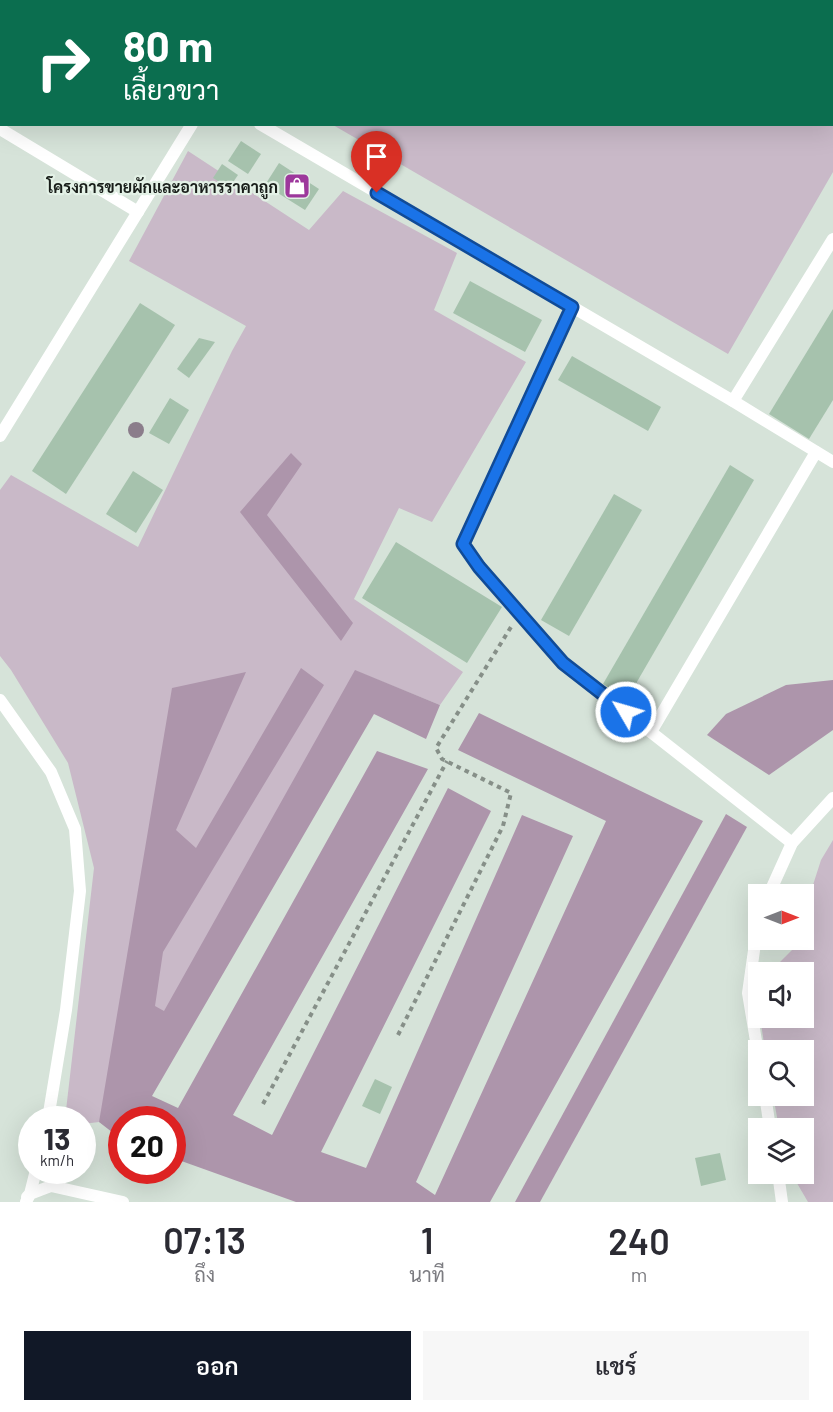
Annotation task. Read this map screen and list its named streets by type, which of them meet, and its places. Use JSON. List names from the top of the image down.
{
  "places": {
    "shop": ["โครงการขายผักและอาหารราคาถูก"]
  },
  "north": "right",
  "page": {
    "turn": ["80 m", "เลี้ยวขวา"],
    "speed": "13 km/h",
    "limit": "20",
    "eta": [
      "07:13",
      "ถึง",
      "1",
      "นาที",
      "240",
      "m"
    ],
    "buttons": ["ออก", "แชร์"]
  }
}
